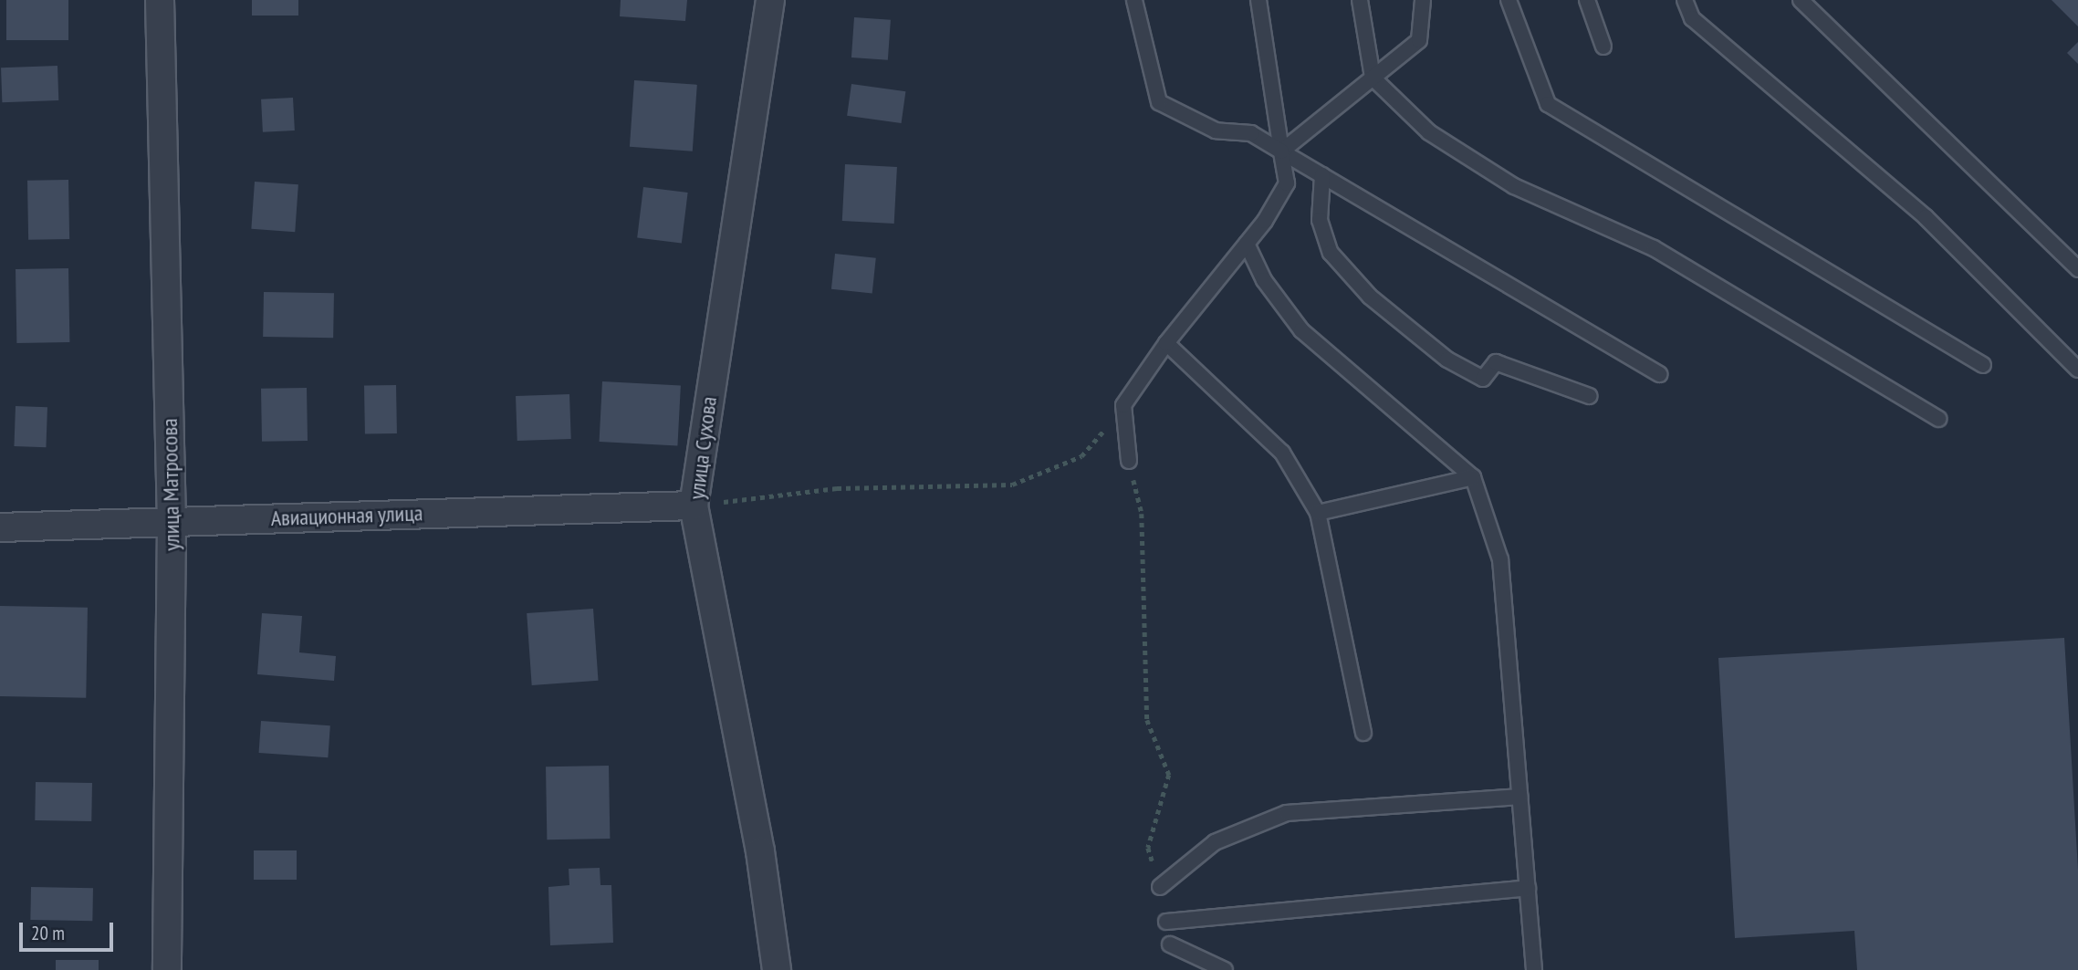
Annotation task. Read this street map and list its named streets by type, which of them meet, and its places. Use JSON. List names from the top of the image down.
{
  "streets": {
    "street": ["улица Сухова", "улица Матросова", "Авиационная улица"]
  },
  "crossings": [
    ["улица Сухова", "Авиационная улица"],
    ["улица Матросова", "Авиационная улица"]
  ],
  "scale_bar": "20 m"
}
